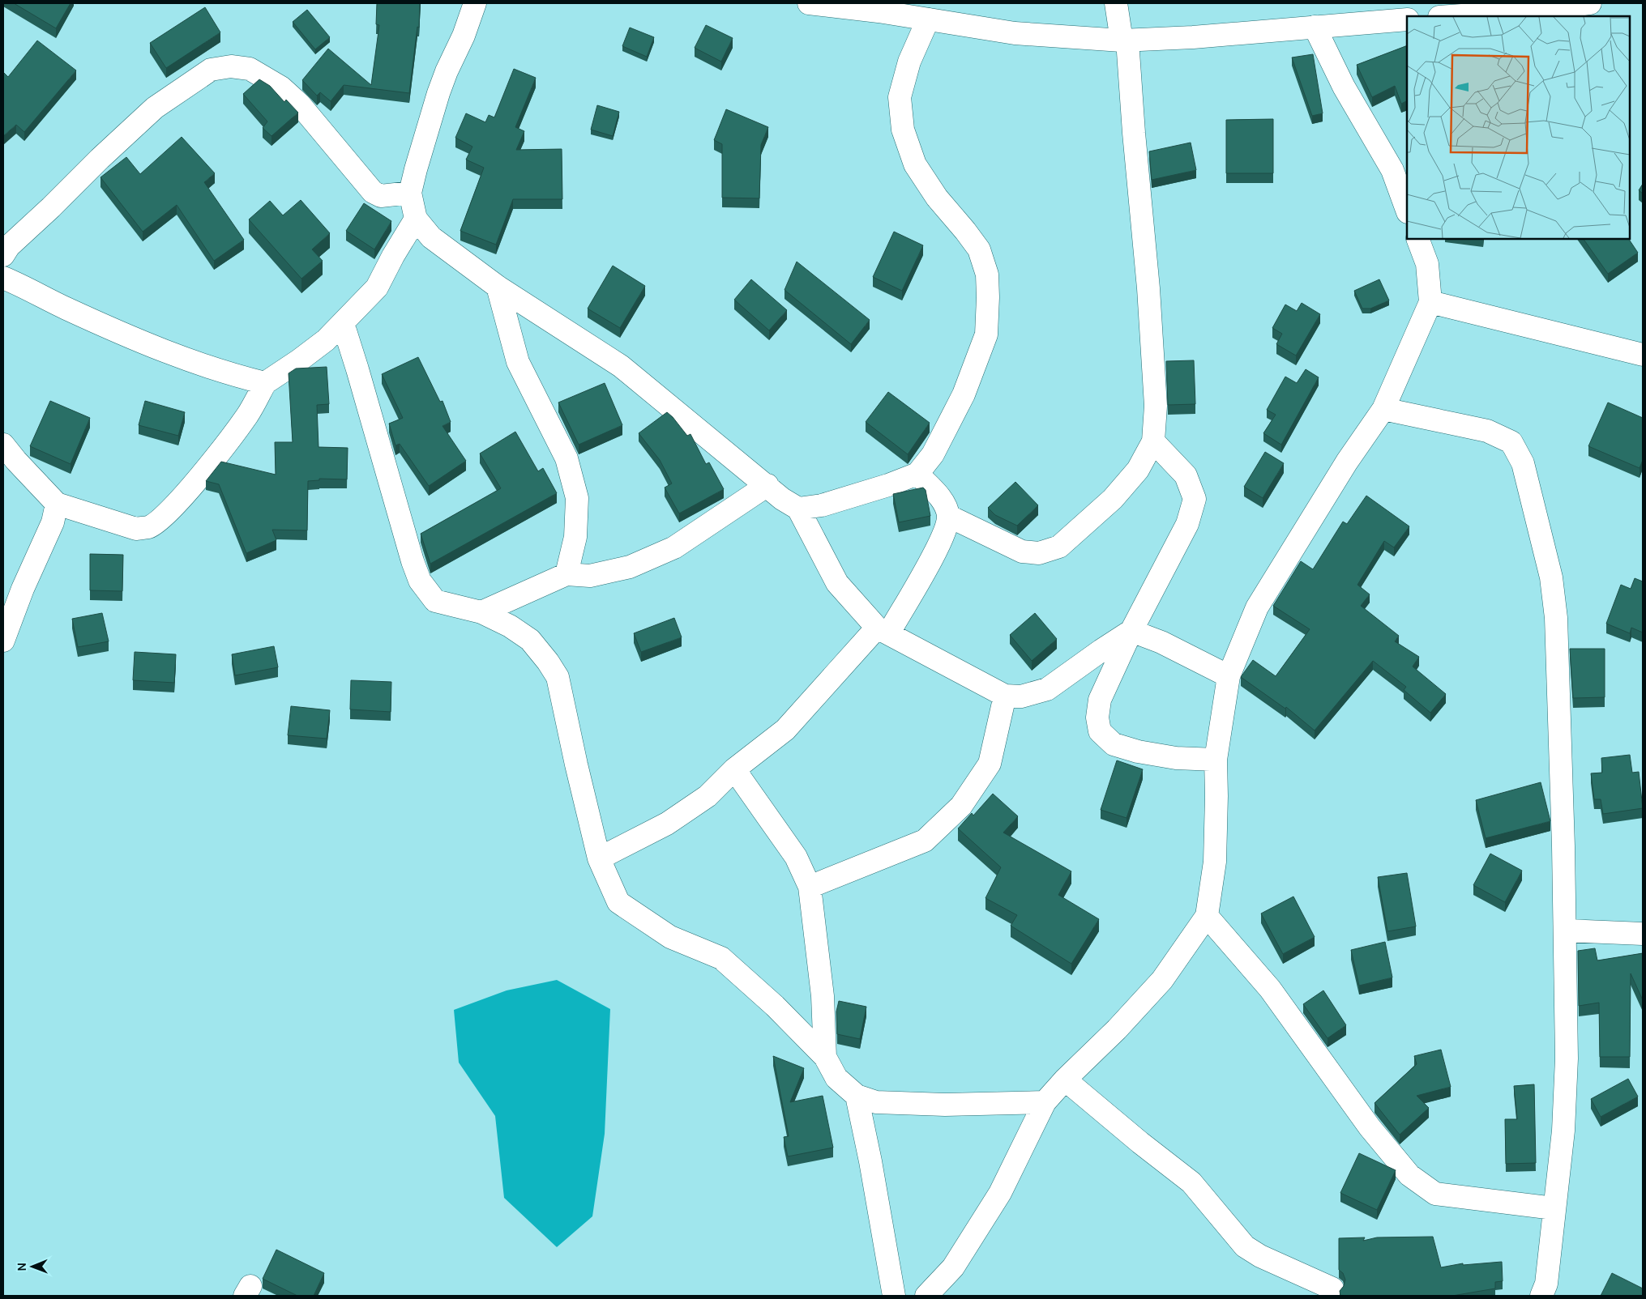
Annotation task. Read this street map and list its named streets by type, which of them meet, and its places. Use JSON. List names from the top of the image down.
{
  "north": "left"
}
